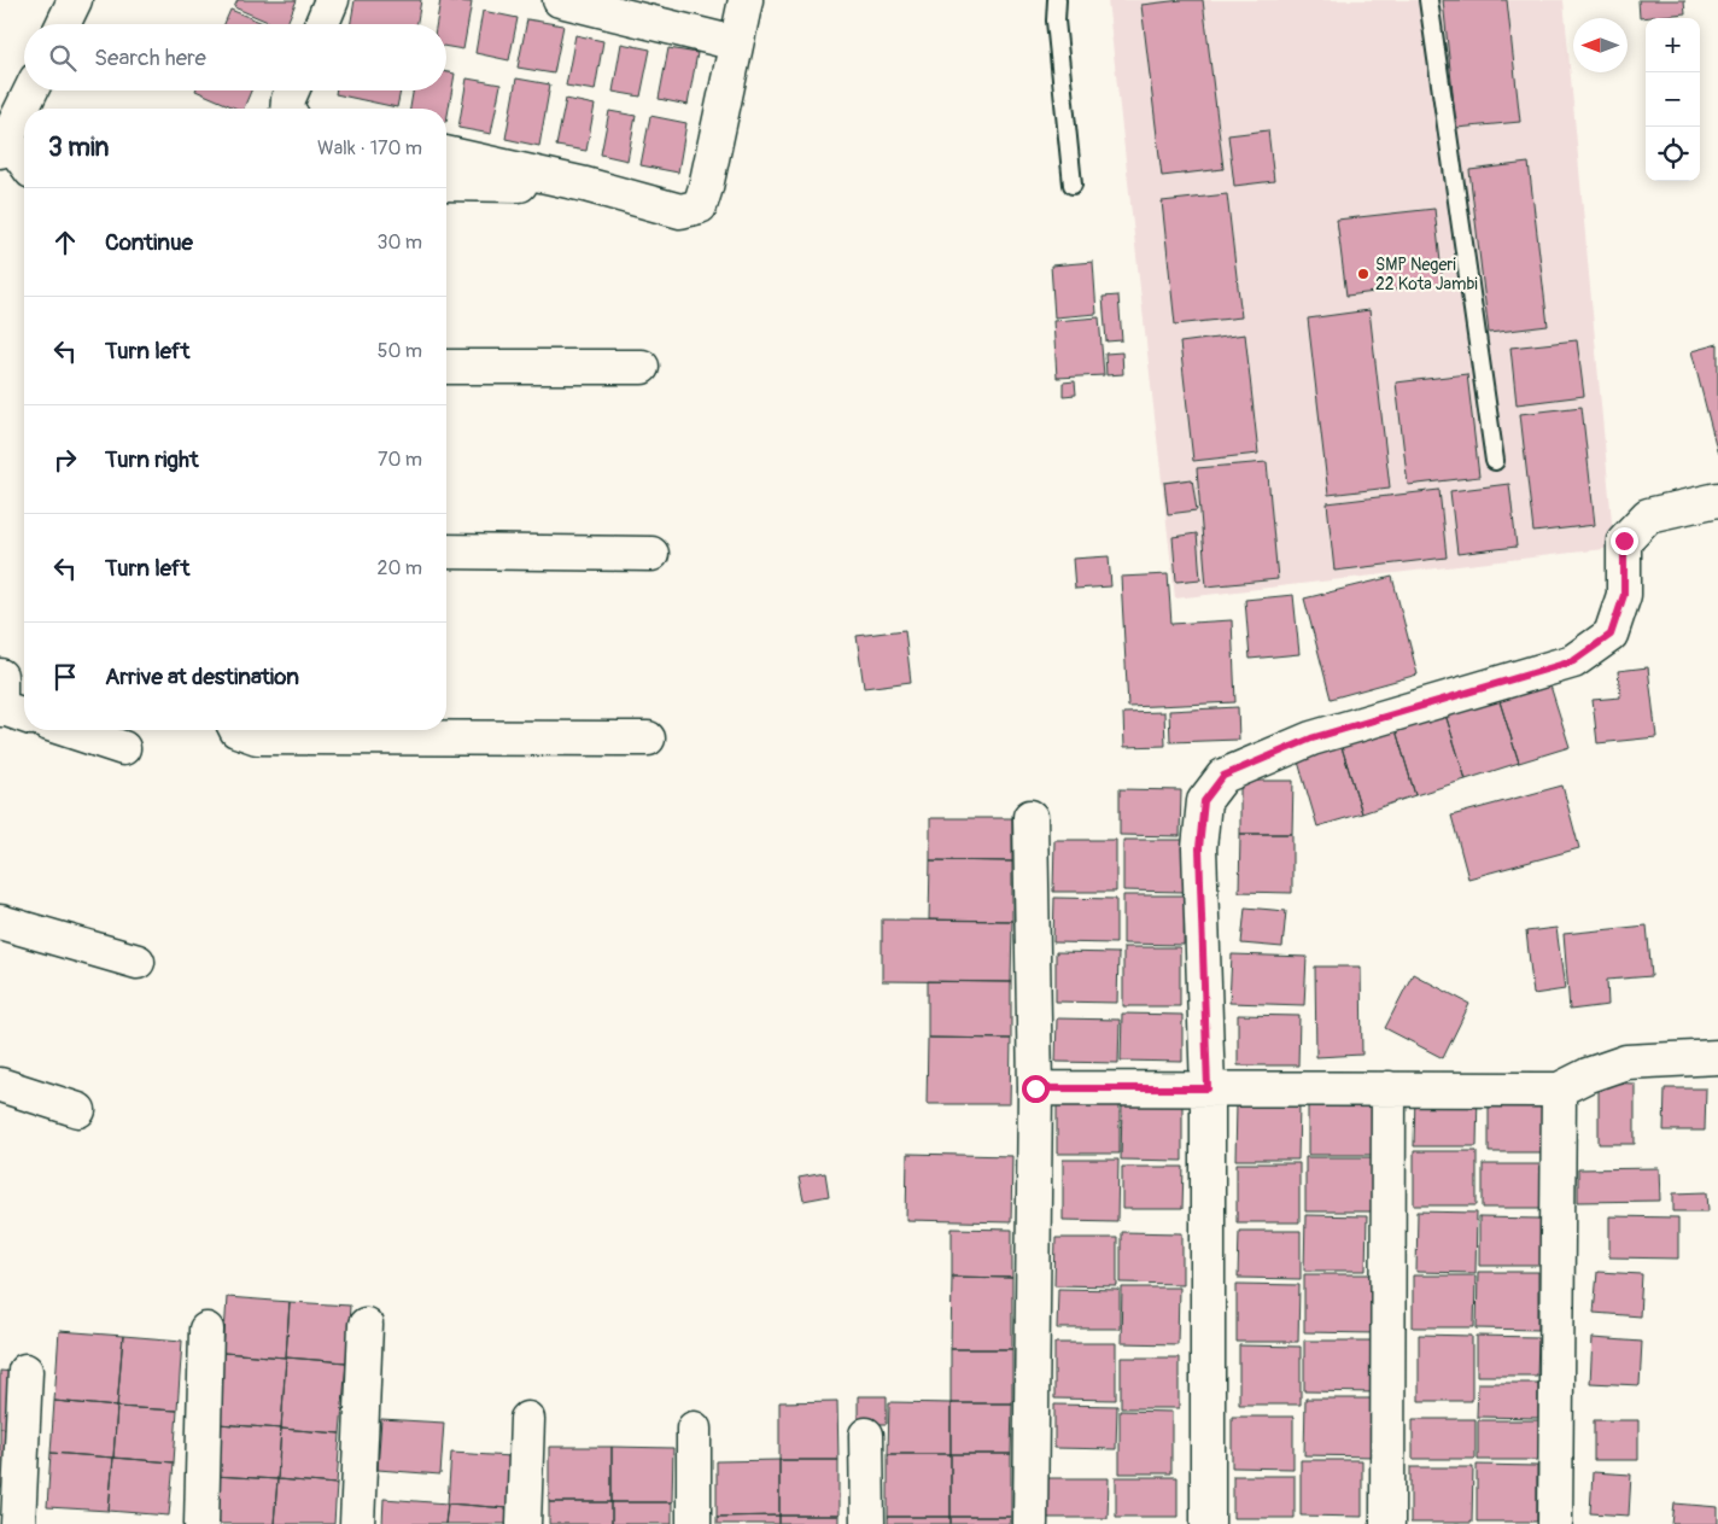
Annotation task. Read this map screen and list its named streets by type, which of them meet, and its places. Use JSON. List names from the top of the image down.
{
  "places": ["SMP Negeri 22 Kota Jambi"],
  "north": "left",
  "page": {
    "map_buttons": ["+", "−"],
    "search": "Search here",
    "heading": ["3 min", "Walk · 170 m"],
    "list": [
      ["Continue", "30 m"],
      ["Turn left", "50 m"],
      ["Turn right", "70 m"],
      ["Turn left", "20 m"],
      "Arrive at destination"
    ]
  }
}
